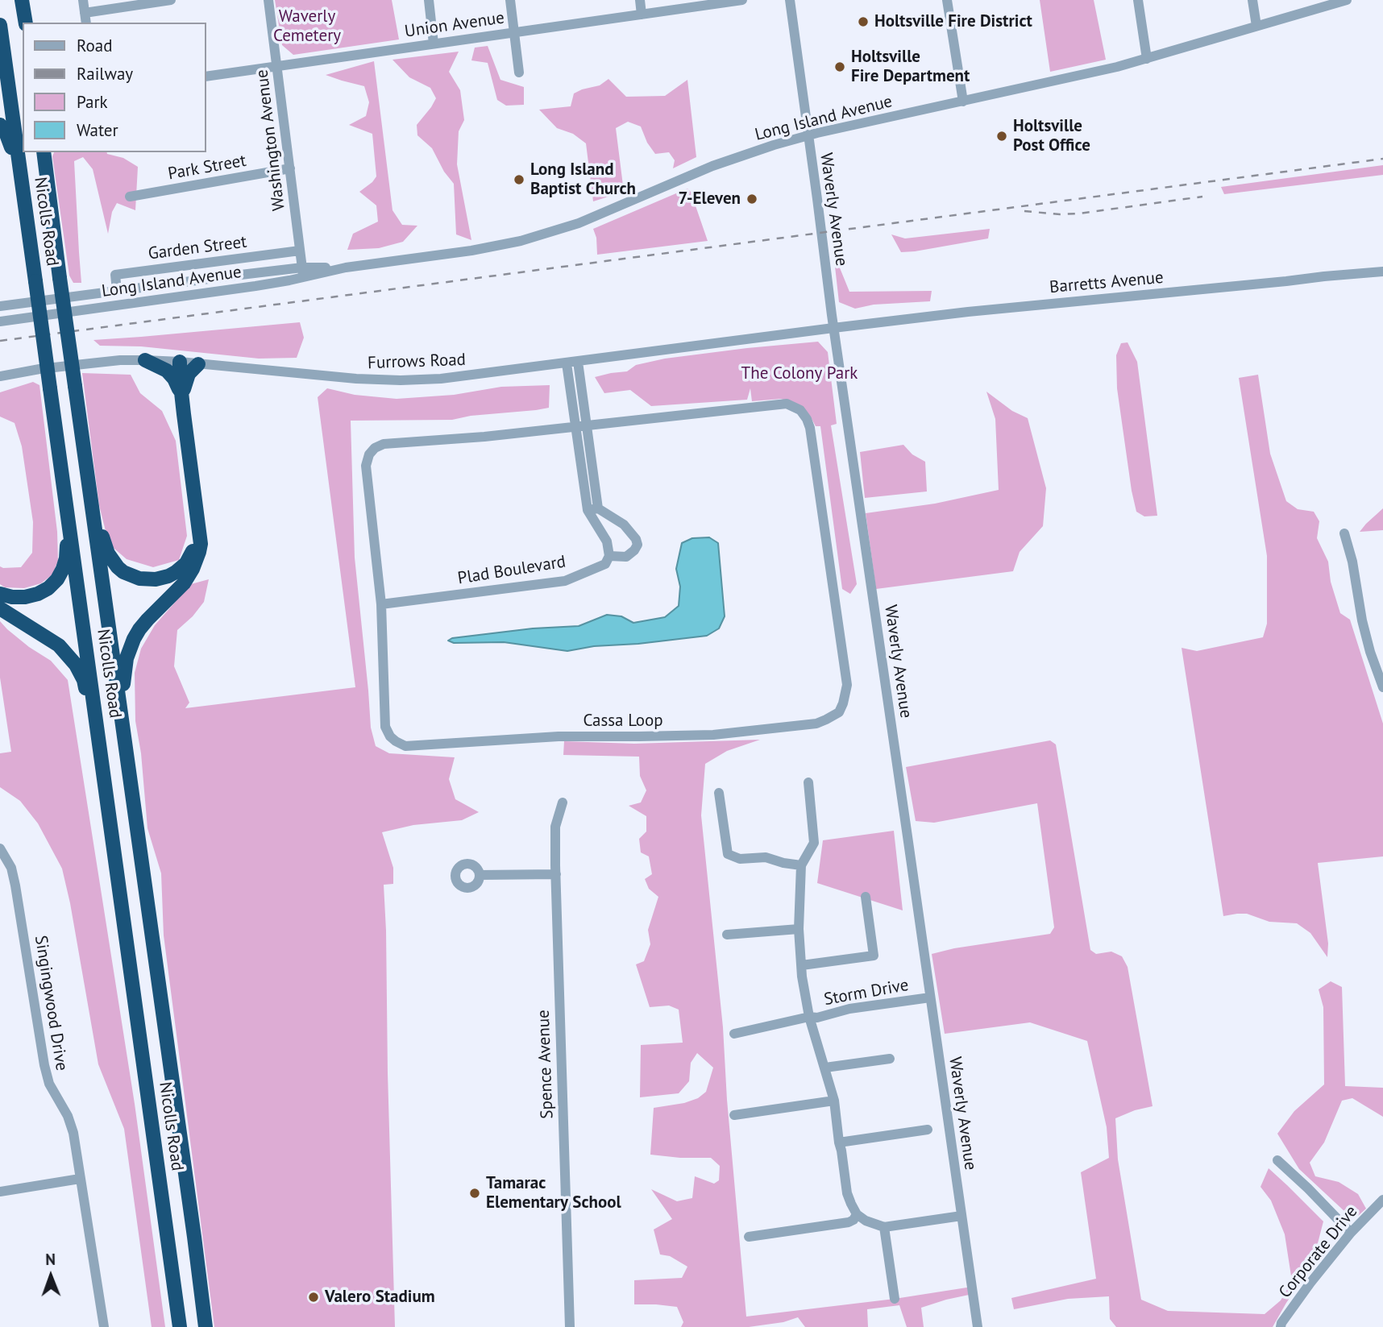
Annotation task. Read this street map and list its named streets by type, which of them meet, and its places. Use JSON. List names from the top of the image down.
{
  "streets": {
    "highway": ["Nicolls Road"],
    "street": [
      "Union Avenue",
      "Long Island Avenue",
      "Washington Avenue",
      "Park Street",
      "Waverly Avenue",
      "Garden Street",
      "Barretts Avenue",
      "Furrows Road",
      "Plad Boulevard",
      "Cassa Loop",
      "Storm Drive",
      "Singingwood Drive",
      "Spence Avenue",
      "Corporate Drive"
    ]
  },
  "crossings": [
    ["Union Avenue", "Washington Avenue"],
    ["Long Island Avenue", "Washington Avenue"],
    ["Long Island Avenue", "Waverly Avenue"],
    ["Long Island Avenue", "Garden Street"],
    ["Washington Avenue", "Park Street"],
    ["Washington Avenue", "Garden Street"],
    ["Waverly Avenue", "Barretts Avenue"],
    ["Waverly Avenue", "Furrows Road"],
    ["Waverly Avenue", "Storm Drive"],
    ["Barretts Avenue", "Furrows Road"],
    ["Plad Boulevard", "Cassa Loop"]
  ],
  "parks": ["Waverly Cemetery", "The Colony Park"],
  "places": [
    "Holtsville Fire District",
    "Holtsville Fire Department",
    "Holtsville Post Office",
    "Long Island Baptist Church",
    "7-Eleven",
    "Tamarac Elementary School",
    "Valero Stadium"
  ],
  "legend": [
    "Road",
    "Railway",
    "Park",
    "Water"
  ],
  "north": "top"
}
